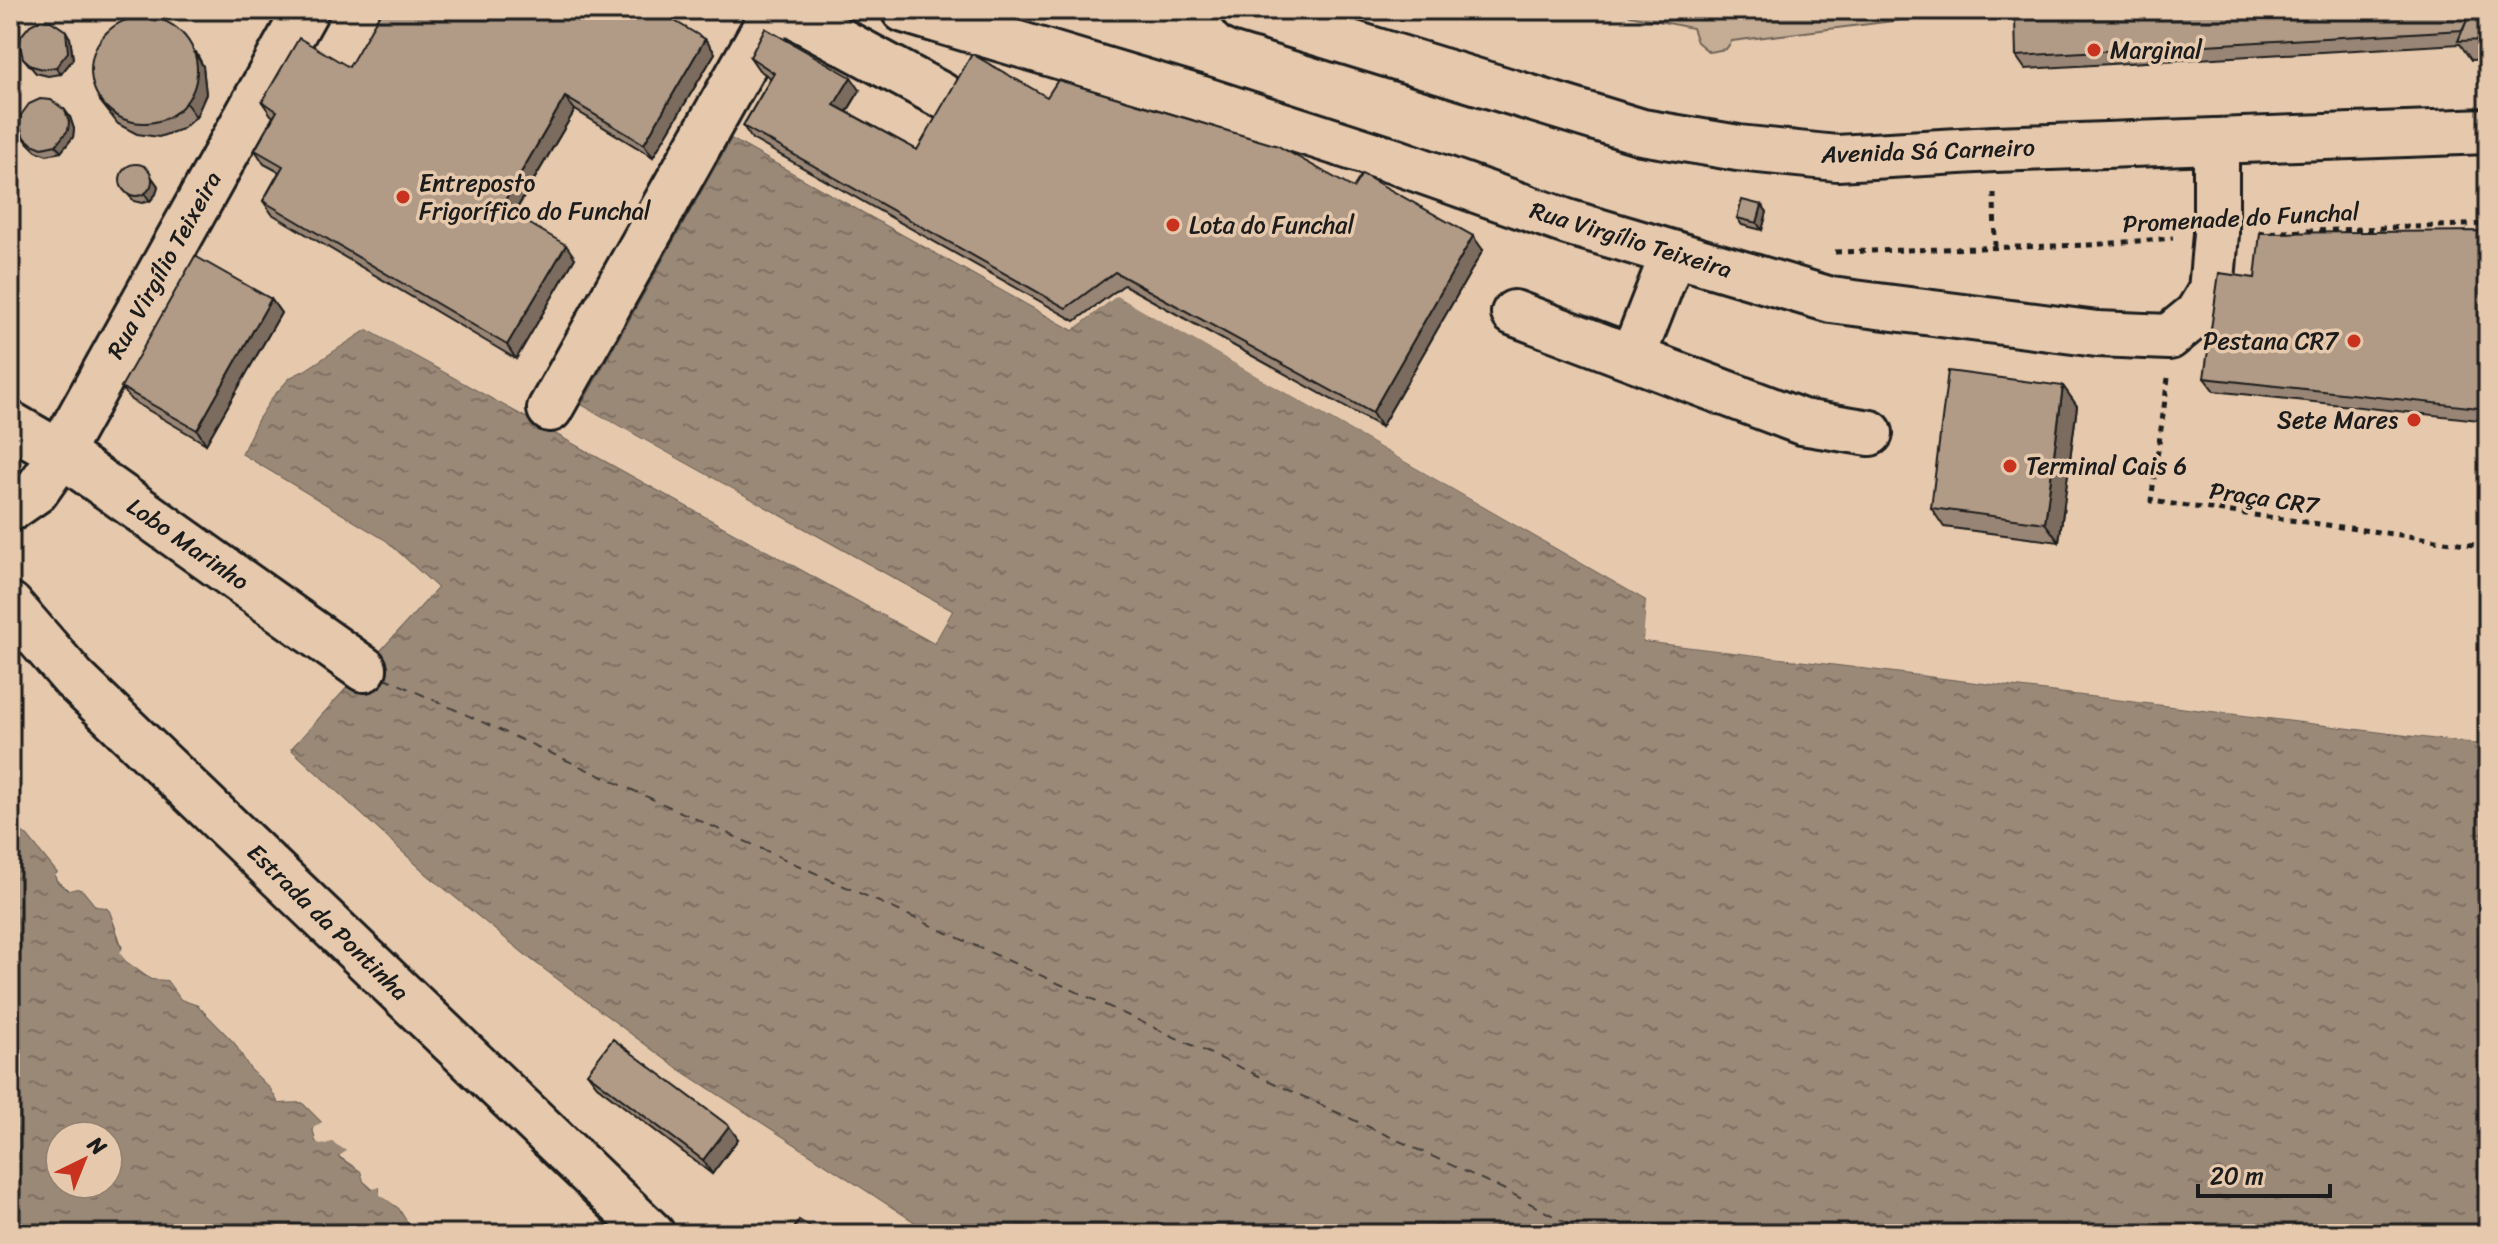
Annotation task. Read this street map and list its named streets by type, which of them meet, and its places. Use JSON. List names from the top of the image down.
{
  "streets": {
    "main road": [
      "Avenida Sá Carneiro",
      "Rua Virgílio Teixeira",
      "Lobo Marinho",
      "Estrada da Pontinha"
    ],
    "path": ["Promenade do Funchal", "Praça CR7"]
  },
  "crossings": [
    ["Rua Virgílio Teixeira", "Praça CR7"],
    ["Rua Virgílio Teixeira", "Lobo Marinho"]
  ],
  "places": [
    "Marginal",
    "Entreposto Frigorífico do Funchal",
    "Lota do Funchal",
    "Pestana CR7",
    "Sete Mares",
    "Terminal Cais 6"
  ],
  "scale_bar": "20 m",
  "north": "top right"
}
